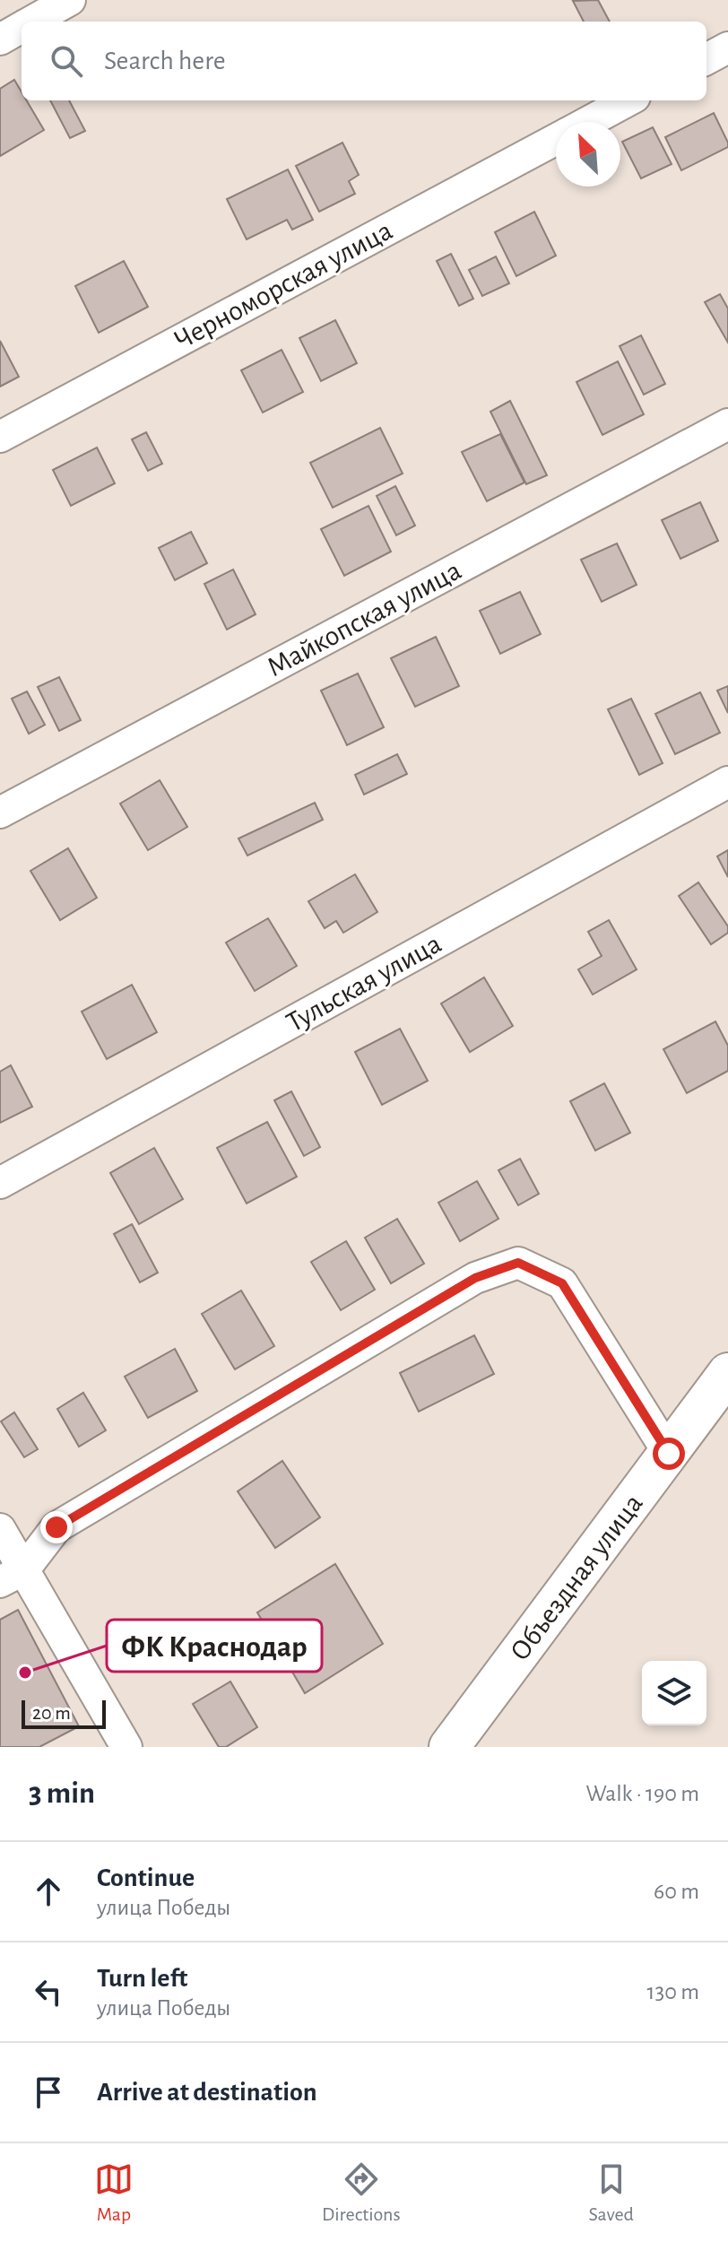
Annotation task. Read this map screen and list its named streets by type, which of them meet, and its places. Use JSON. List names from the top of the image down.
{
  "streets": {
    "street": [
      "Черноморская улица",
      "Майкопская улица",
      "Тульская улица",
      "Объездная улица"
    ]
  },
  "places": ["ФК Краснодар"],
  "scale_bar": "20 m",
  "north": "top left",
  "page": {
    "search": "Search here",
    "scale": "20 m",
    "heading": ["3 min", "Walk · 190 m"],
    "list": [
      ["Continue", "улица Победы", "60 m"],
      ["Turn left", "улица Победы", "130 m"],
      "Arrive at destination"
    ],
    "nav": ["Map", "Directions", "Saved"]
  }
}
